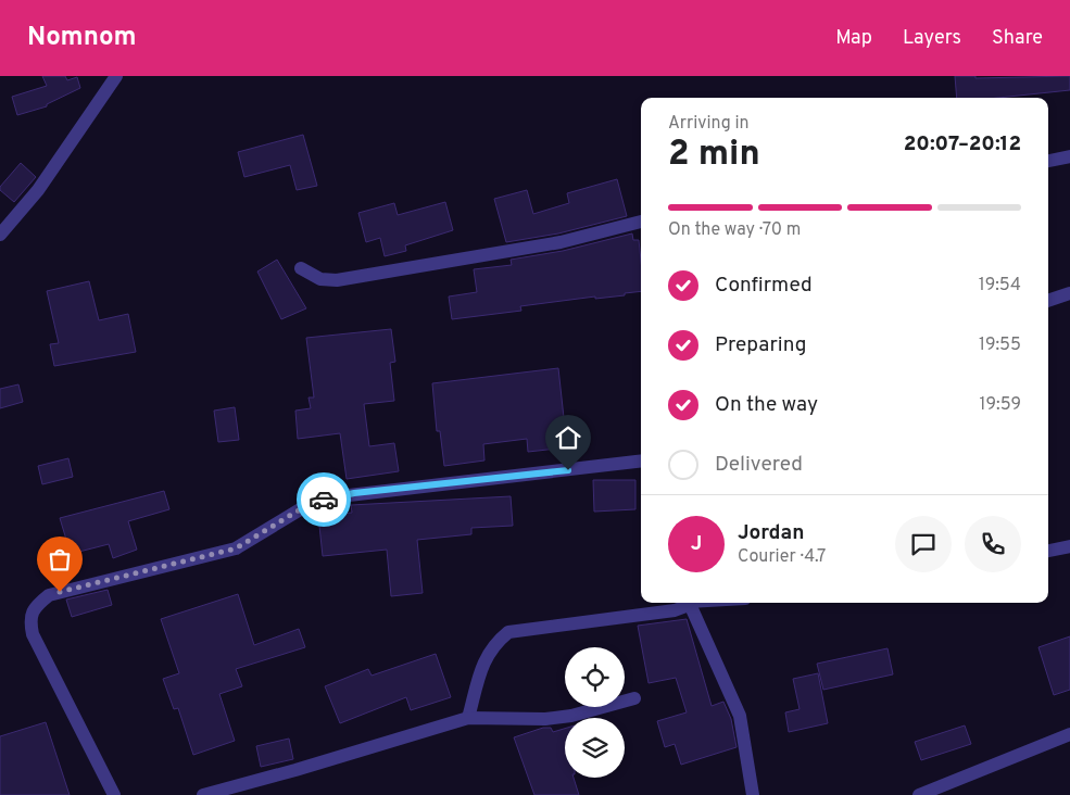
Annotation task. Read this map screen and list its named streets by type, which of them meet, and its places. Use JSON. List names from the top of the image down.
{
  "page": {
    "header": "Nomnom",
    "nav": ["Map", "Layers", "Share"],
    "heading": ["2 min", "Arriving in", "20:07–20:12"],
    "panel": ["Jordan", "Courier · 4.7"],
    "bar": "On the way · 70 m",
    "list": [
      ["Confirmed", "19:54"],
      ["Preparing", "19:55"],
      ["On the way", "19:59"],
      "Delivered"
    ],
    "round": "J"
  }
}
